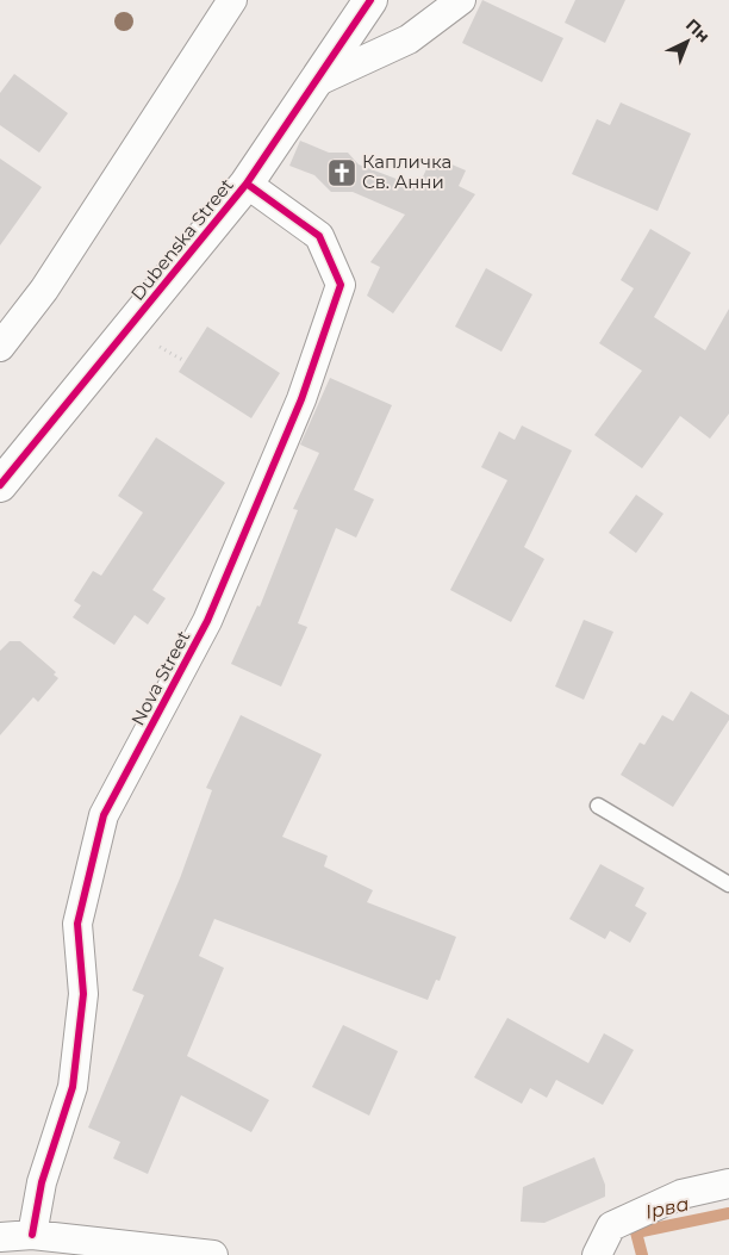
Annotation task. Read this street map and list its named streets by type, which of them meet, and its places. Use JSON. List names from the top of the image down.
{
  "streets": {
    "main road": ["Dubenska Street"],
    "street": ["Nova Street"]
  },
  "crossings": [
    ["Dubenska Street", "Nova Street"]
  ],
  "water": ["Ірва"],
  "places": {
    "church": ["Капличка Св. Анни"]
  },
  "north": "top right"
}
